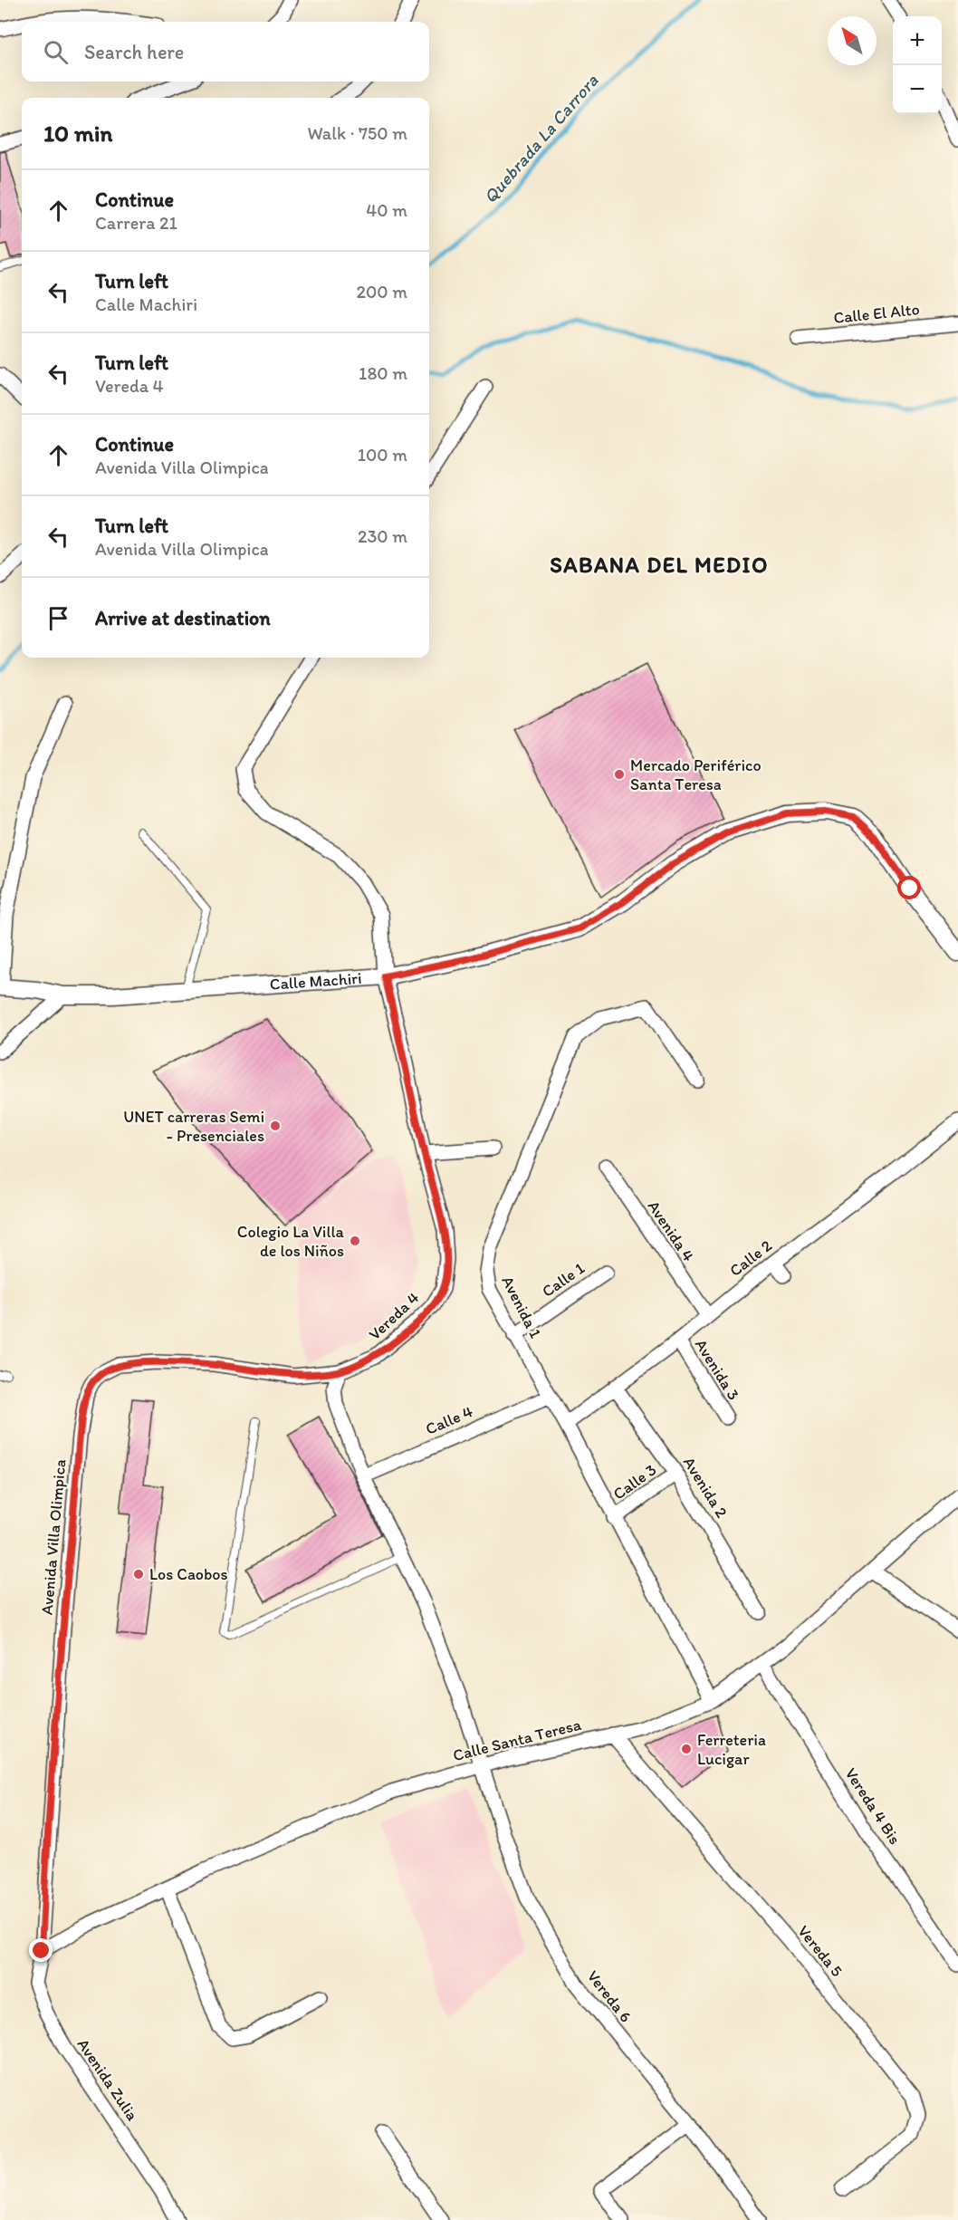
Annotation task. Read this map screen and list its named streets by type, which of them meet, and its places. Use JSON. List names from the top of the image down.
{
  "streets": {
    "street": [
      "Calle El Alto",
      "Calle Machiri",
      "Avenida 4",
      "Calle 2",
      "Calle 1",
      "Avenida 1",
      "Vereda 4",
      "Avenida 3",
      "Calle 4",
      "Calle 3",
      "Avenida 2",
      "Avenida Villa Olimpica",
      "Calle Santa Teresa",
      "Vereda 4 Bis",
      "Vereda 5",
      "Vereda 6",
      "Avenida Zulia"
    ]
  },
  "crossings": [
    ["Calle Machiri", "Vereda 4"],
    ["Avenida 4", "Calle 2"],
    ["Calle 2", "Avenida 1"],
    ["Calle 2", "Avenida 3"],
    ["Calle 2", "Avenida 2"],
    ["Calle 1", "Avenida 1"],
    ["Avenida 1", "Calle 4"],
    ["Avenida 1", "Calle 3"],
    ["Avenida 1", "Calle Santa Teresa"],
    ["Vereda 4", "Avenida Villa Olimpica"],
    ["Calle 3", "Avenida 2"],
    ["Avenida Villa Olimpica", "Calle Santa Teresa"],
    ["Avenida Villa Olimpica", "Avenida Zulia"],
    ["Calle Santa Teresa", "Vereda 4 Bis"],
    ["Calle Santa Teresa", "Vereda 5"],
    ["Calle Santa Teresa", "Vereda 6"],
    ["Calle Santa Teresa", "Avenida Zulia"]
  ],
  "districts": ["SABANA DEL MEDIO"],
  "water": ["Quebrada La Carrora"],
  "places": [
    "Mercado Periférico Santa Teresa",
    "UNET carreras Semi - Presenciales",
    "Colegio La Villa de los Niños",
    "Los Caobos",
    "Ferreteria Lucigar"
  ],
  "north": "top left",
  "page": {
    "map_buttons": ["+", "−"],
    "search": "Search here",
    "heading": ["10 min", "Walk · 750 m"],
    "list": [
      ["Continue", "Carrera 21", "40 m"],
      ["Turn left", "Calle Machiri", "200 m"],
      ["Turn left", "Vereda 4", "180 m"],
      ["Continue", "Avenida Villa Olimpica", "100 m"],
      ["Turn left", "Avenida Villa Olimpica", "230 m"],
      "Arrive at destination"
    ]
  }
}
